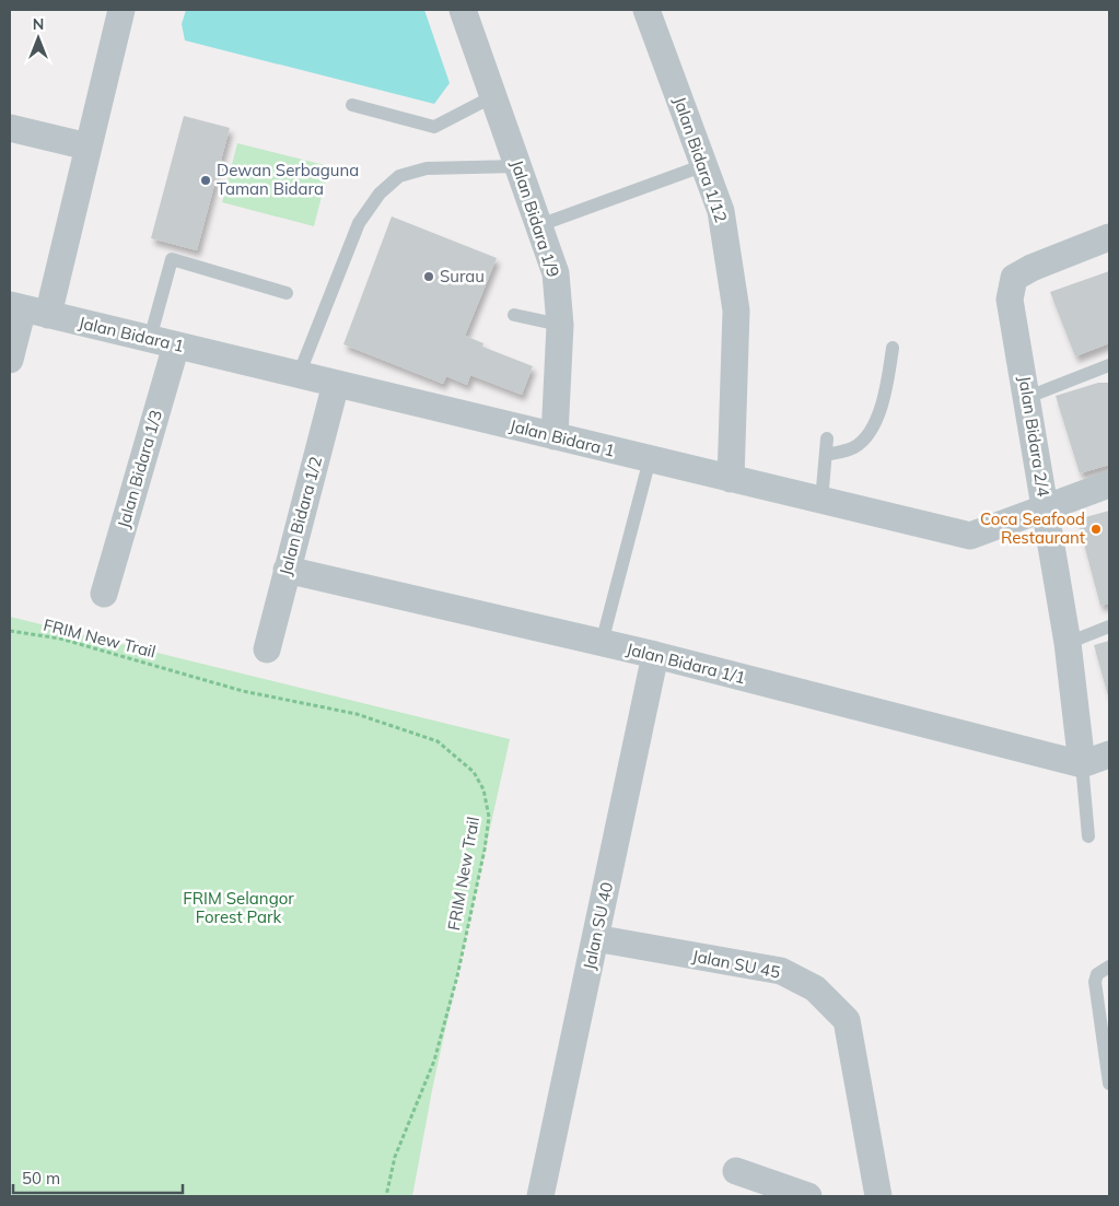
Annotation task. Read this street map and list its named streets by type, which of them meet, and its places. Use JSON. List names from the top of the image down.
{
  "streets": {
    "street": [
      "Jalan Bidara 1/12",
      "Jalan Bidara 1/9",
      "Jalan Bidara 1",
      "Jalan Bidara 2/4",
      "Jalan Bidara 1/3",
      "Jalan Bidara 1/2",
      "Jalan Bidara 1/1",
      "Jalan SU 40",
      "Jalan SU 45"
    ],
    "path": ["FRIM New Trail"]
  },
  "crossings": [
    ["Jalan Bidara 1/12", "Jalan Bidara 1"],
    ["Jalan Bidara 1/9", "Jalan Bidara 1"],
    ["Jalan Bidara 1", "Jalan Bidara 2/4"],
    ["Jalan Bidara 1", "Jalan Bidara 1/3"],
    ["Jalan Bidara 1", "Jalan Bidara 1/2"],
    ["Jalan Bidara 2/4", "Jalan Bidara 1/1"],
    ["Jalan Bidara 1/2", "Jalan Bidara 1/1"],
    ["Jalan Bidara 1/1", "Jalan SU 40"],
    ["Jalan SU 40", "Jalan SU 45"]
  ],
  "parks": ["FRIM Selangor Forest Park"],
  "places": ["Dewan Serbaguna Taman Bidara", "Surau", "Coca Seafood Restaurant"],
  "scale_bar": "50 m",
  "north": "top"
}
